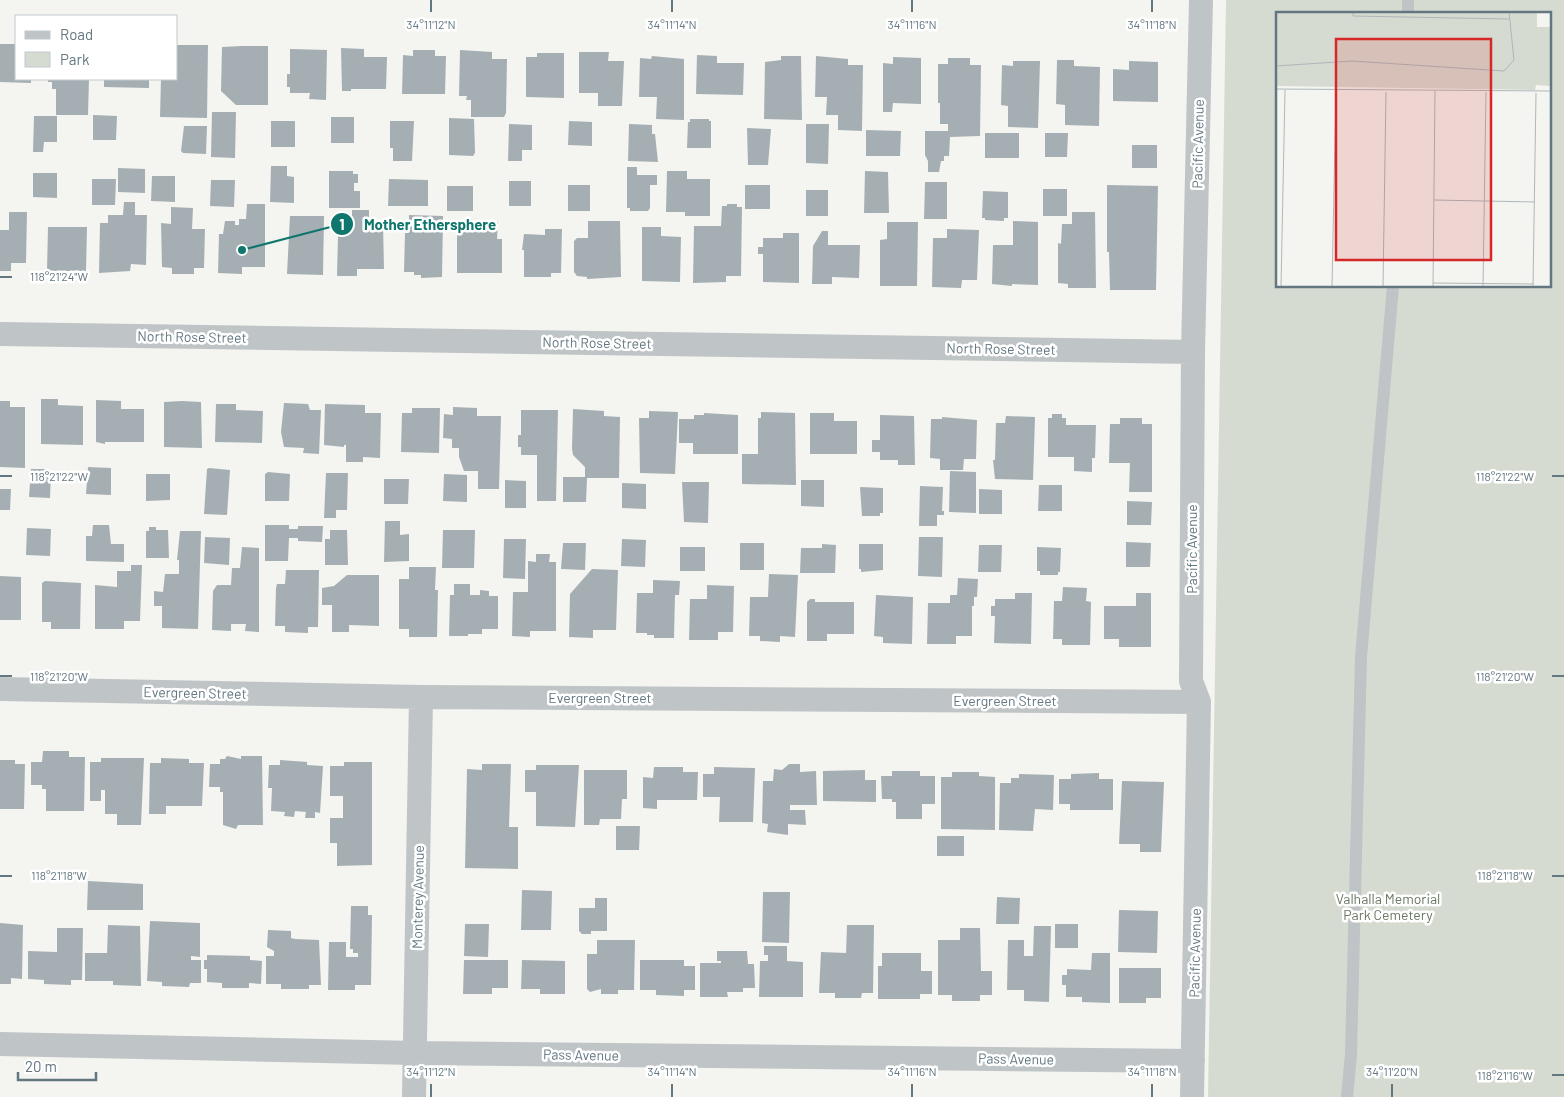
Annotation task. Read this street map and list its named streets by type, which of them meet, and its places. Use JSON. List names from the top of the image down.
{
  "streets": {
    "street": [
      "Pacific Avenue",
      "North Rose Street",
      "Evergreen Street",
      "Monterey Avenue",
      "Pass Avenue"
    ]
  },
  "crossings": [
    ["Pacific Avenue", "North Rose Street"],
    ["Pacific Avenue", "Evergreen Street"],
    ["Pacific Avenue", "Pass Avenue"],
    ["Evergreen Street", "Monterey Avenue"],
    ["Monterey Avenue", "Pass Avenue"]
  ],
  "parks": ["Valhalla Memorial Park Cemetery"],
  "places": ["Mother Ethersphere"],
  "legend": ["Road", "Park"],
  "scale_bar": "20 m",
  "coordinates": [
    "34°11'12\"N",
    "34°11'14\"N",
    "34°11'16\"N",
    "34°11'18\"N",
    "118°21'24\"W",
    "118°21'22\"W",
    "118°21'20\"W",
    "118°21'18\"W",
    "34°11'20\"N",
    "118°21'16\"W"
  ]
}
